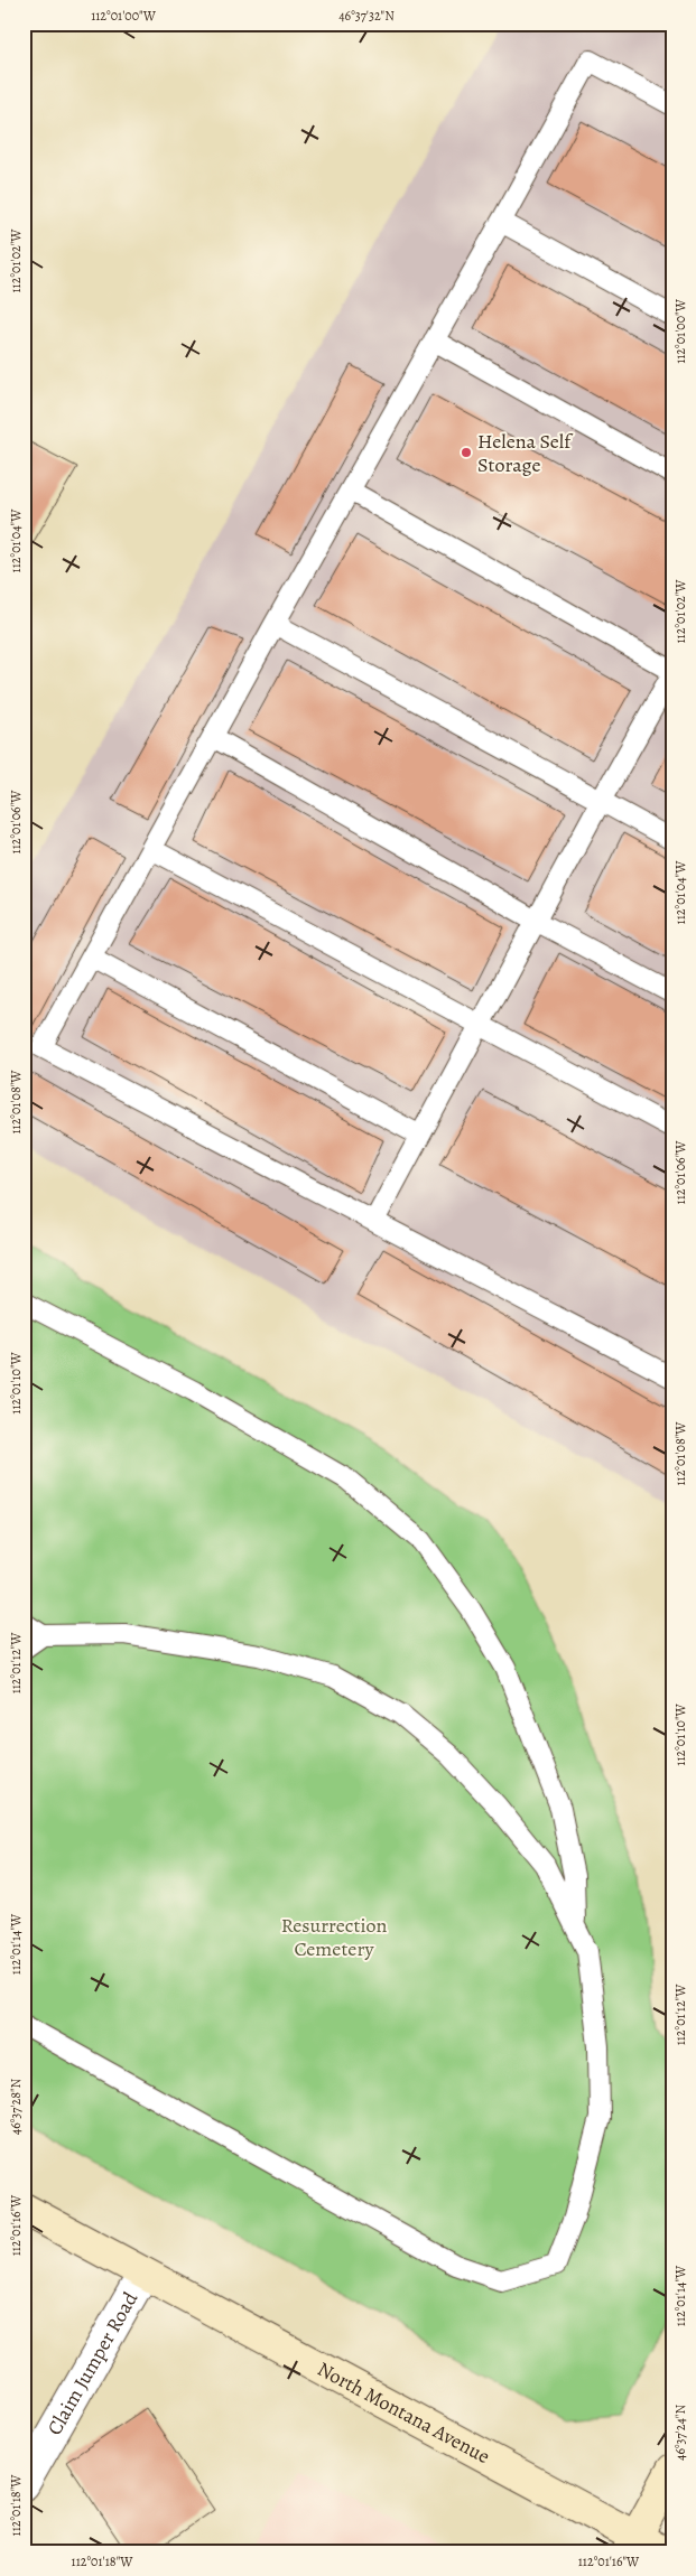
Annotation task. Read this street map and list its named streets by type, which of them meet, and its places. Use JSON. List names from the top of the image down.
{
  "streets": {
    "main road": ["North Montana Avenue"],
    "street": ["Claim Jumper Road"]
  },
  "crossings": [
    ["Claim Jumper Road", "North Montana Avenue"]
  ],
  "parks": ["Resurrection Cemetery"],
  "places": ["Helena Self Storage"],
  "coordinates": [
    "112°01'00\"W",
    "46°37'32\"N",
    "112°01'02\"W",
    "112°01'04\"W",
    "112°01'06\"W",
    "112°01'08\"W",
    "112°01'10\"W",
    "112°01'12\"W",
    "112°01'14\"W",
    "46°37'28\"N",
    "112°01'16\"W",
    "46°37'24\"N",
    "112°01'18\"W"
  ]
}
